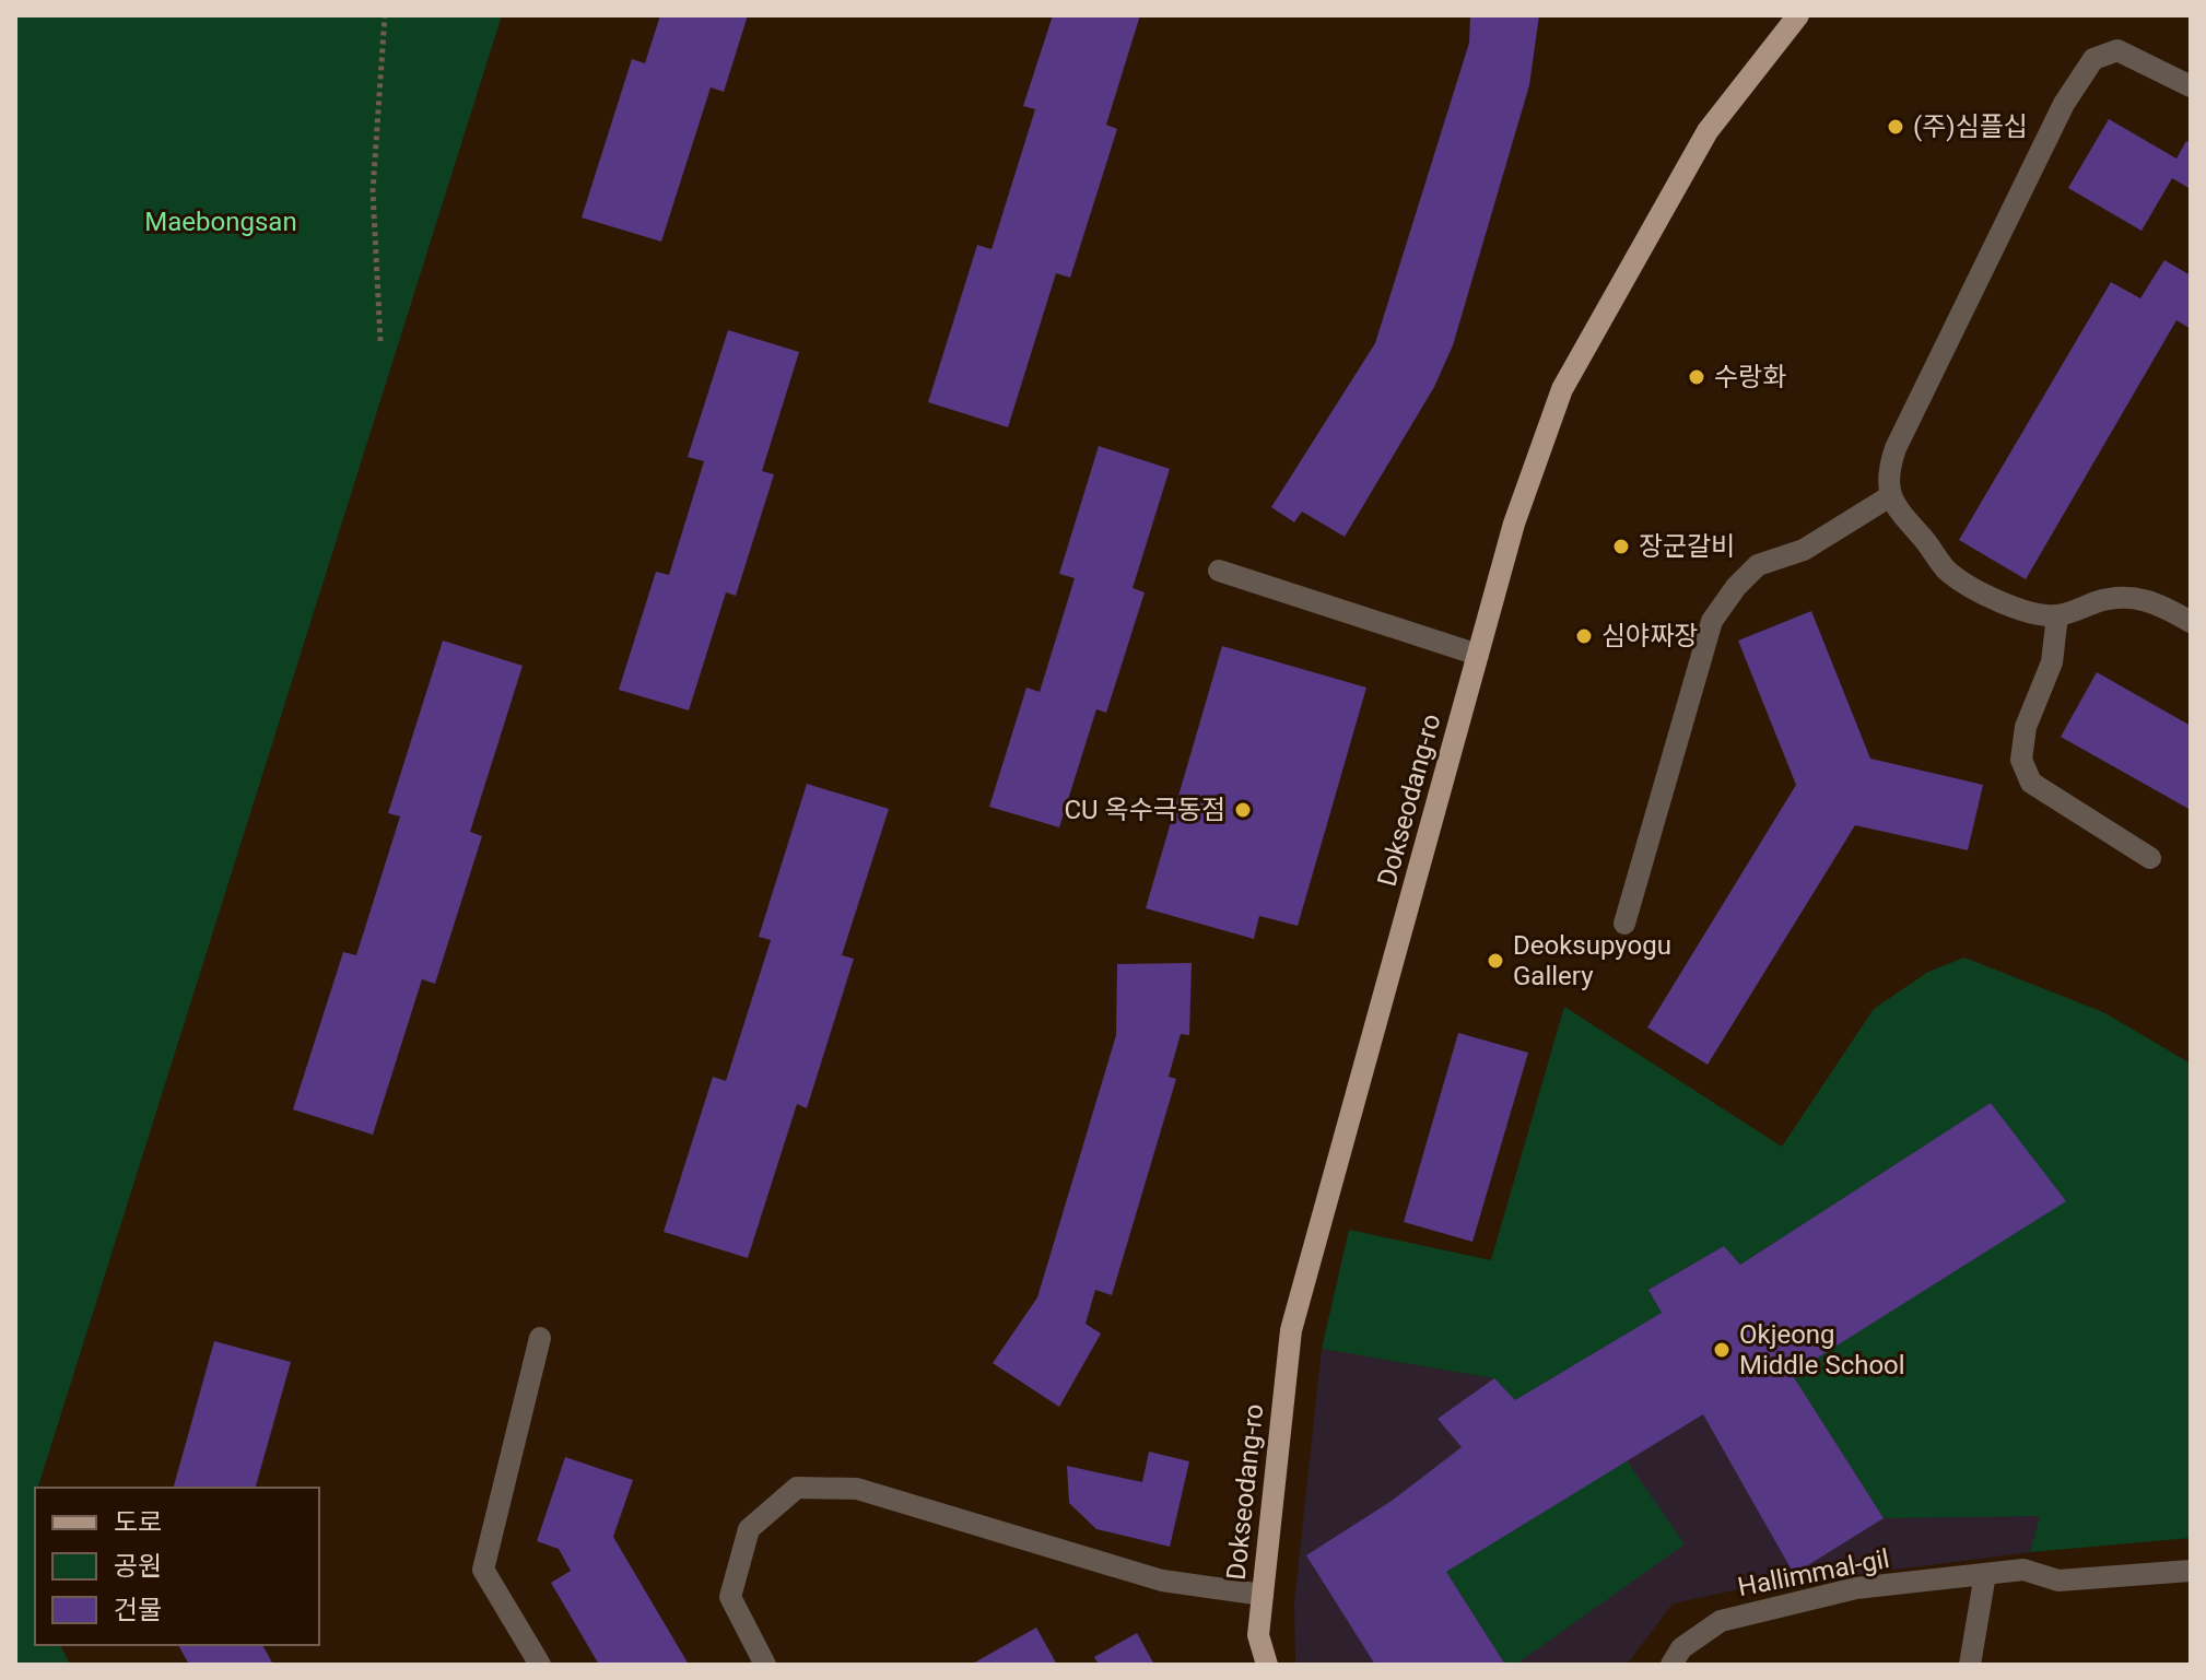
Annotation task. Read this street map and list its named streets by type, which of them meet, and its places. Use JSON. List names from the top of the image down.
{
  "streets": {
    "main road": ["Dokseodang-ro"],
    "street": ["Hallimmal-gil"]
  },
  "parks": ["Maebongsan"],
  "places": [
    "(주)심플십",
    "수랑화",
    "장군갈비",
    "심야짜장",
    "CU 옥수극동점",
    "Deoksupyogu Gallery",
    "Okjeong Middle School"
  ],
  "legend": ["도로", "공원", "건물"]
}
